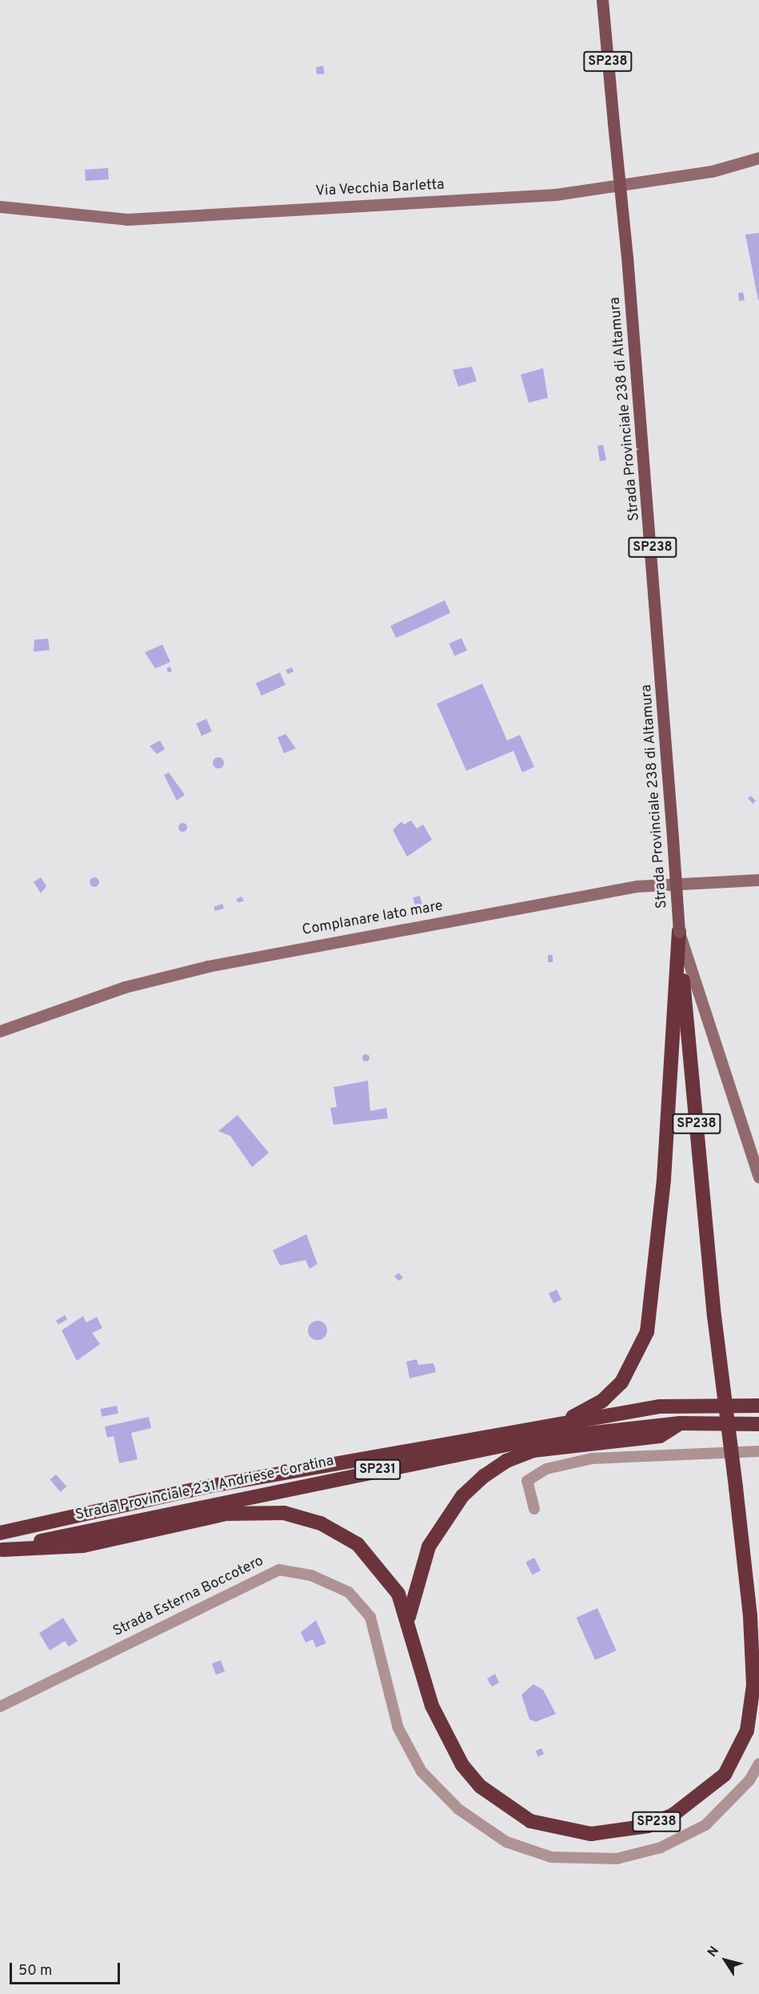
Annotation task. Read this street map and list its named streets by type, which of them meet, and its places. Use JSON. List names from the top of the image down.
{
  "streets": {
    "highway": ["SP238", "SP231", "Strada Provinciale 231 Andriese-Coratina"],
    "main road": ["Strada Provinciale 238 di Altamura"],
    "street": ["Via Vecchia Barletta", "Complanare lato mare", "Strada Esterna Boccotero"]
  },
  "crossings": [
    ["SP238", "Strada Provinciale 238 di Altamura"]
  ],
  "scale_bar": "50 m",
  "north": "top left"
}
